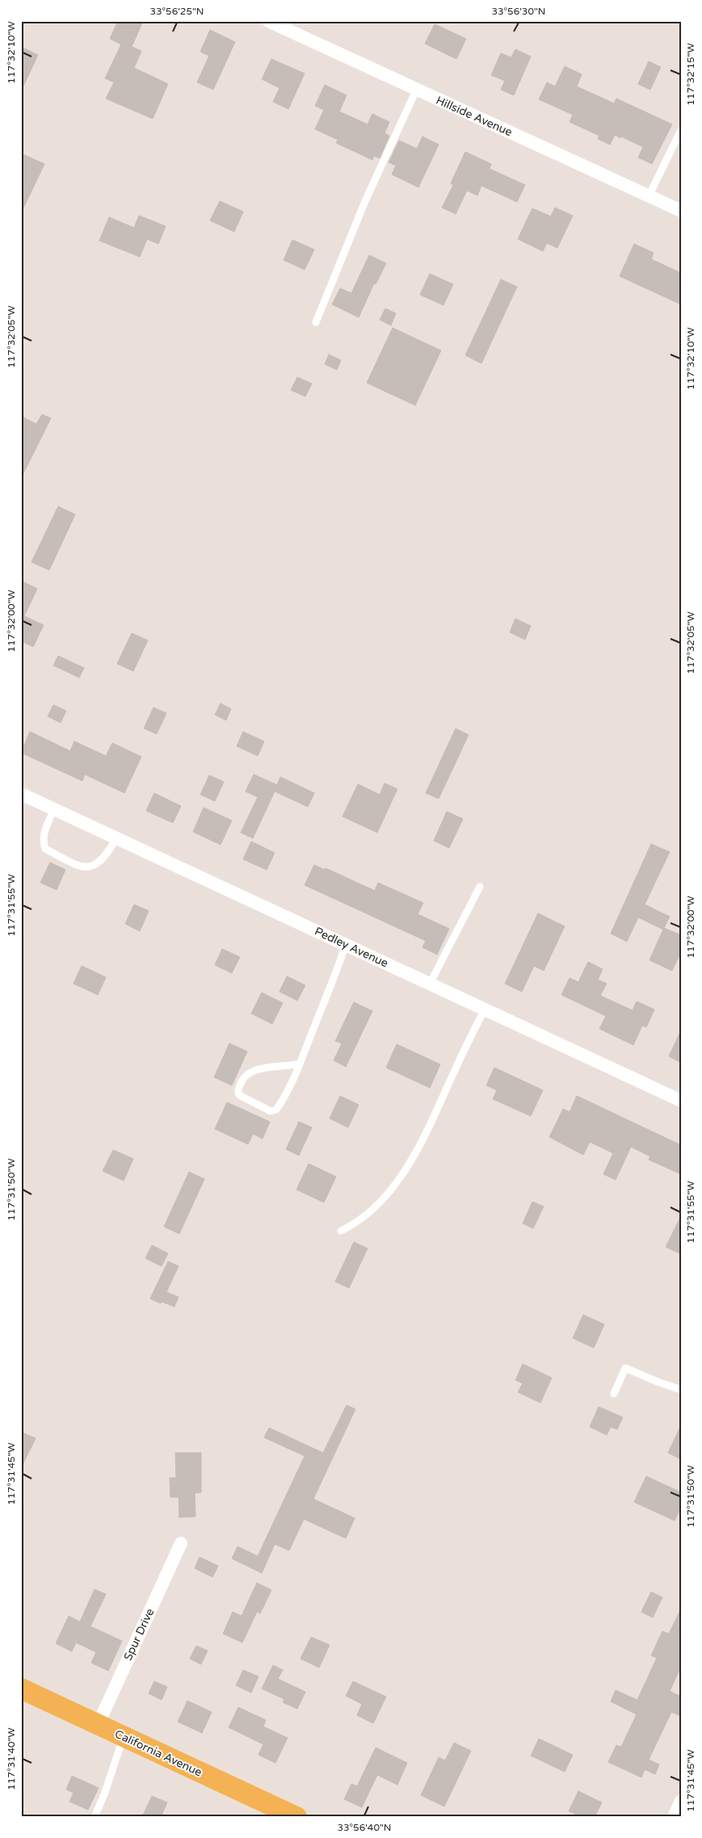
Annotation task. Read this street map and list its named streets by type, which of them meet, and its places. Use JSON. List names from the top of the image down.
{
  "streets": {
    "main road": ["California Avenue"],
    "street": ["Hillside Avenue", "Pedley Avenue", "Spur Drive"]
  },
  "crossings": [
    ["Spur Drive", "California Avenue"]
  ],
  "coordinates": [
    "33°56'25\"N",
    "33°56'30\"N",
    "117°32'10\"W",
    "117°32'15\"W",
    "117°32'05\"W",
    "117°32'00\"W",
    "117°31'55\"W",
    "117°31'50\"W",
    "117°31'45\"W",
    "117°31'40\"W",
    "33°56'40\"N"
  ]
}
